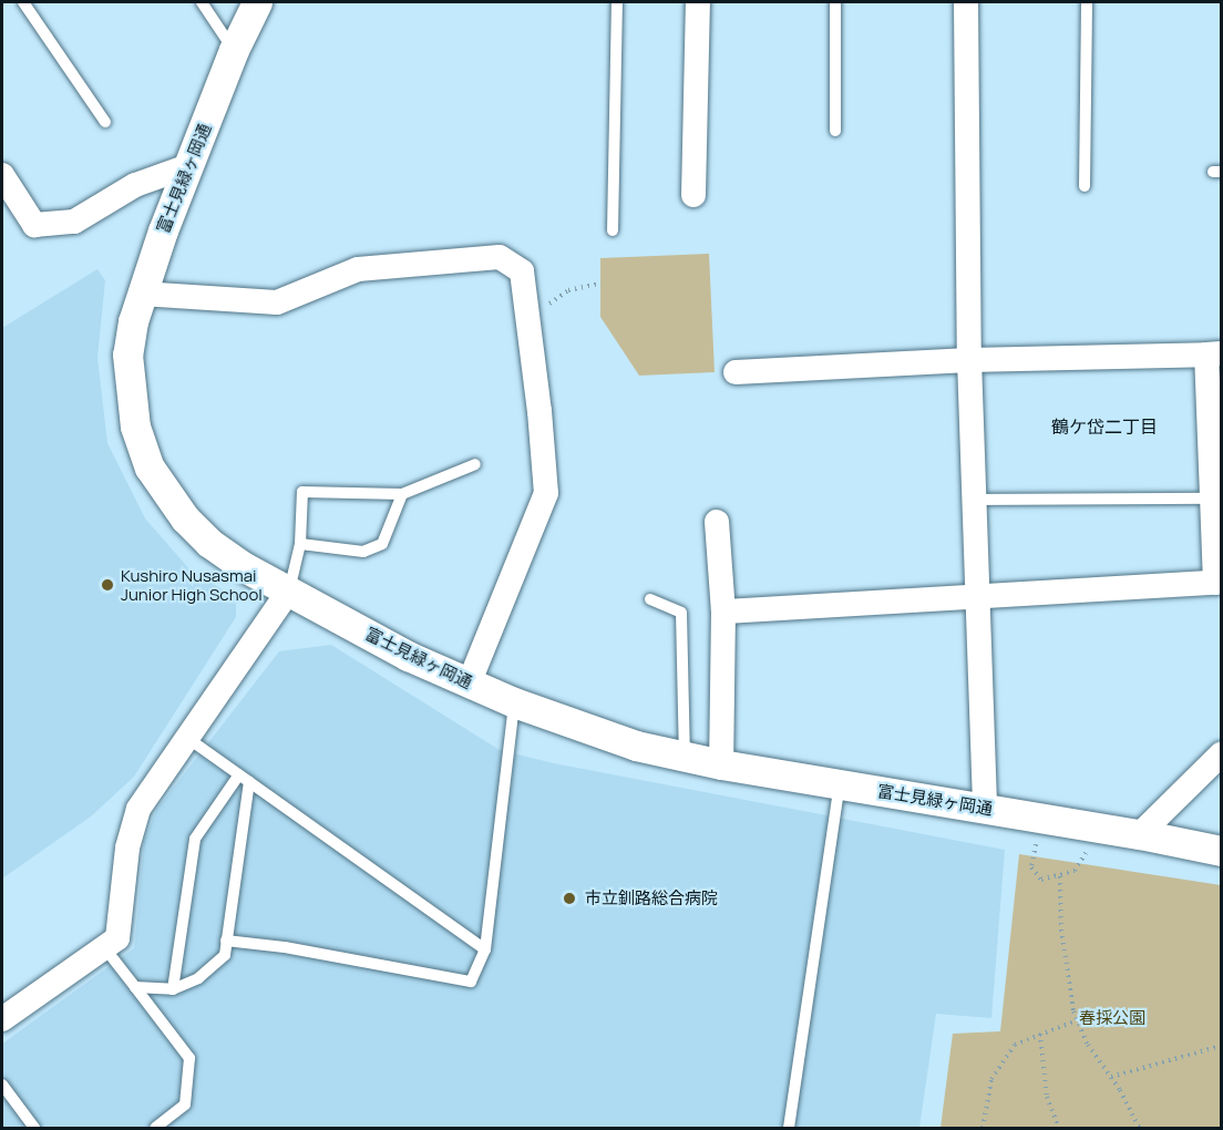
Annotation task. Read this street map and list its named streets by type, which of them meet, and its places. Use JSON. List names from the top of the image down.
{
  "streets": {
    "street": ["富士見緑ヶ岡通"]
  },
  "districts": ["鶴ケ岱二丁目"],
  "parks": ["春採公園"],
  "places": ["Kushiro Nusasmai Junior High School", "市立釧路総合病院"]
}
